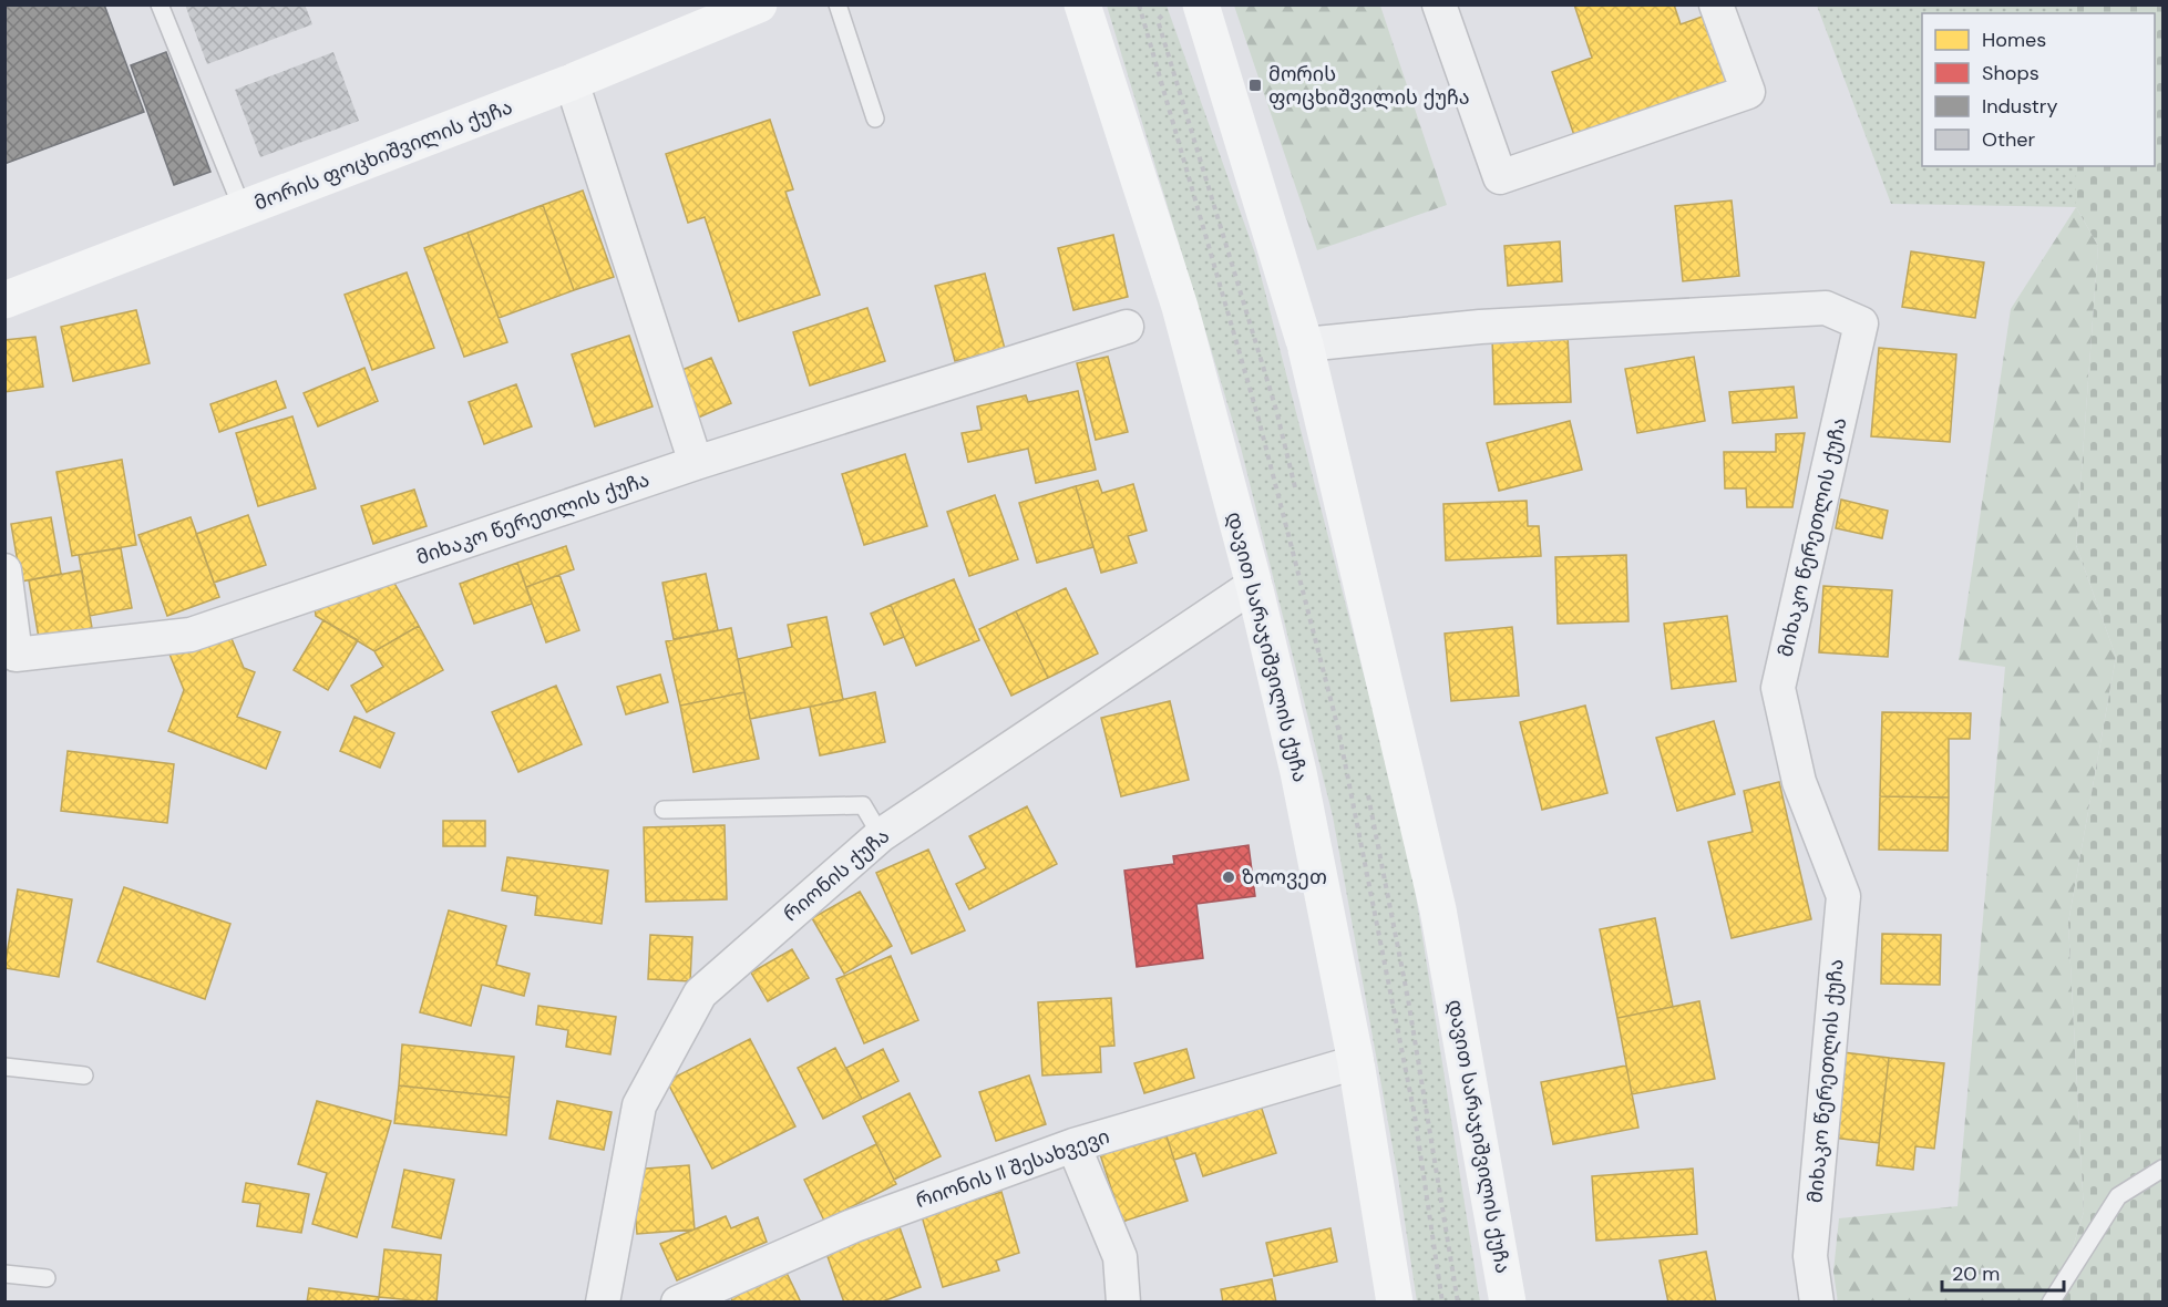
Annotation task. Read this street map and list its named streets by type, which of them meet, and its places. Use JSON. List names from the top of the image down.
{
  "streets": {
    "main road": ["მორის ფოცხიშვილის ქუჩა", "დავით სარაჯიშვილის ქუჩა"],
    "street": ["მიხაკო წერეთლის ქუჩა", "რიონის ქუჩა", "რიონის II შესახვევი"]
  },
  "crossings": [
    ["მიხაკო წერეთლის ქუჩა", "დავით სარაჯიშვილის ქუჩა"],
    ["დავით სარაჯიშვილის ქუჩა", "რიონის ქუჩა"],
    ["დავით სარაჯიშვილის ქუჩა", "რიონის II შესახვევი"]
  ],
  "places": {
    "transit": ["მორის ფოცხიშვილის ქუჩა"],
    "other": ["ზოოვეთ"]
  },
  "legend": [
    "Homes",
    "Shops",
    "Industry",
    "Other"
  ],
  "scale_bar": "20 m"
}
